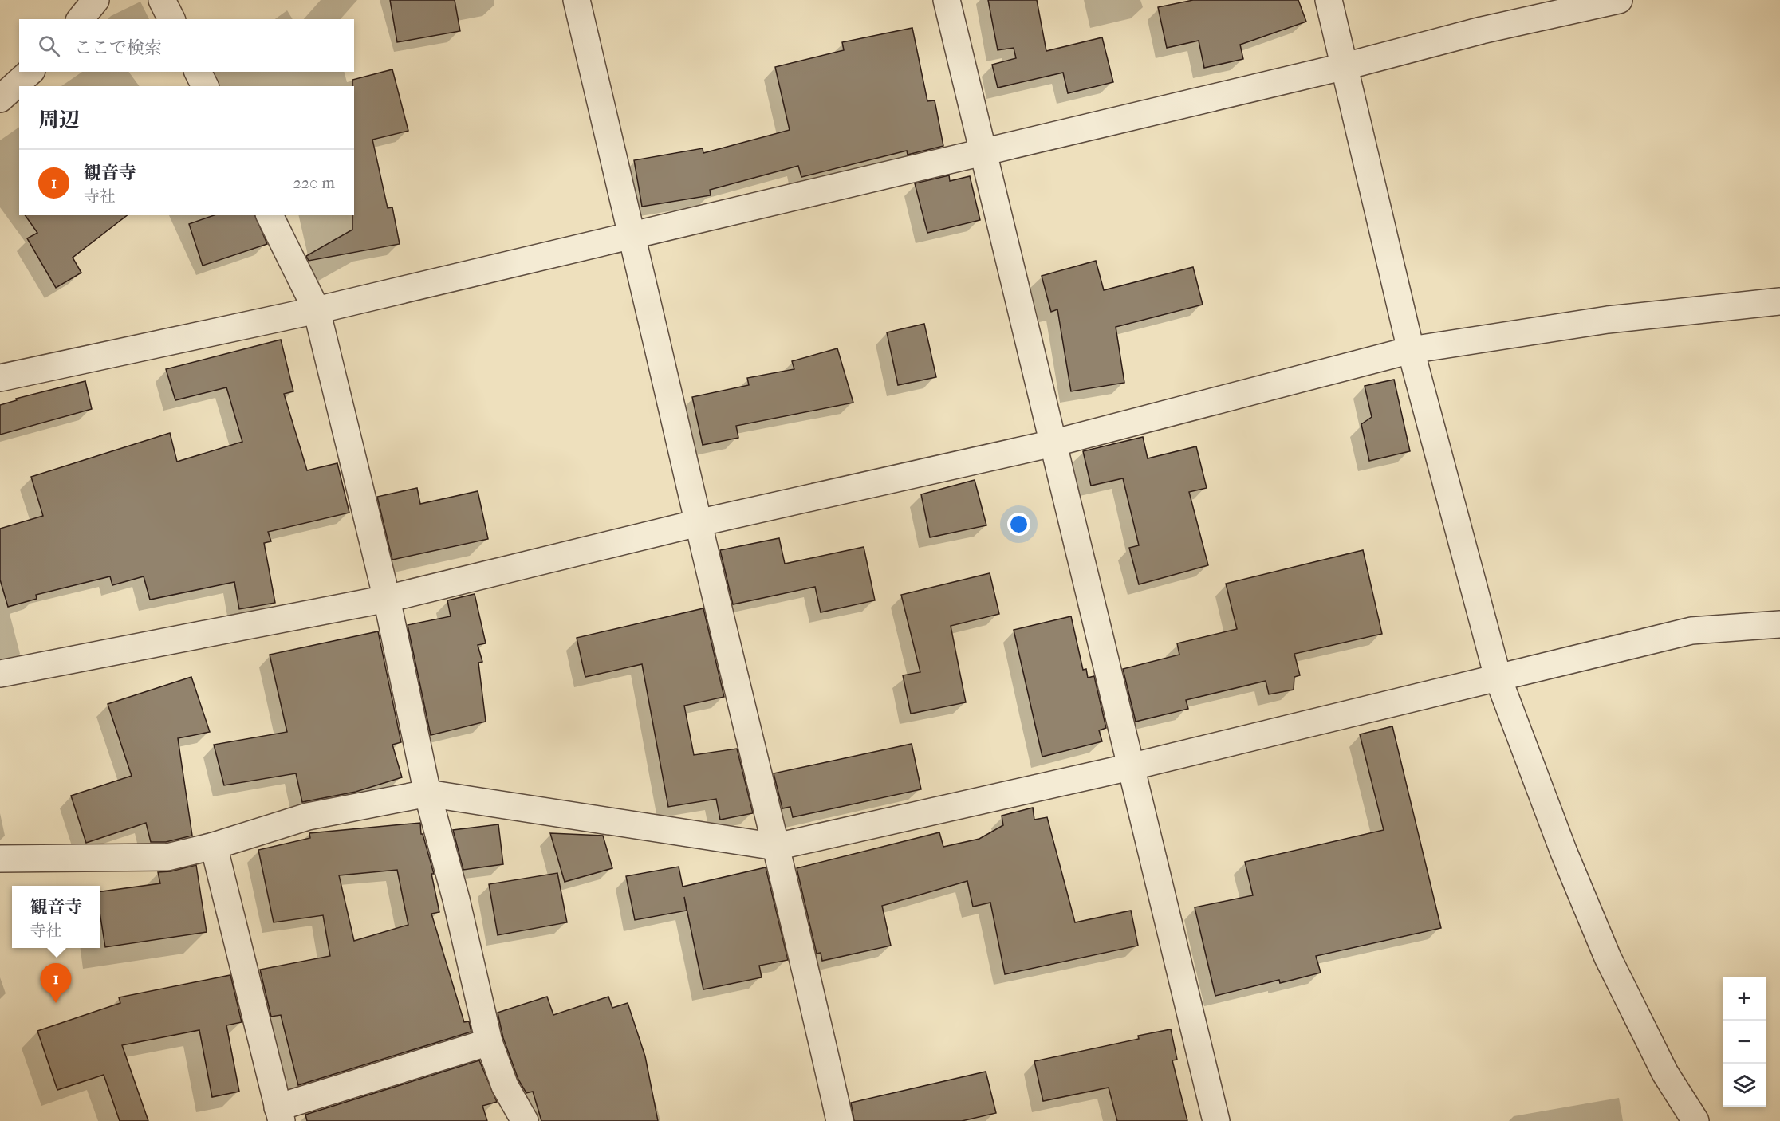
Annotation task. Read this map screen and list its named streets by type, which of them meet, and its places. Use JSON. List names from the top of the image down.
{
  "page": {
    "search": "ここで検索",
    "heading": "周辺",
    "list": [
      {
        "mark": "1",
        "name": "観音寺",
        "note": "寺社",
        "value": "220 m"
      }
    ],
    "popup": ["観音寺", "寺社"],
    "pins": "1",
    "map_buttons": ["+", "−"]
  }
}
